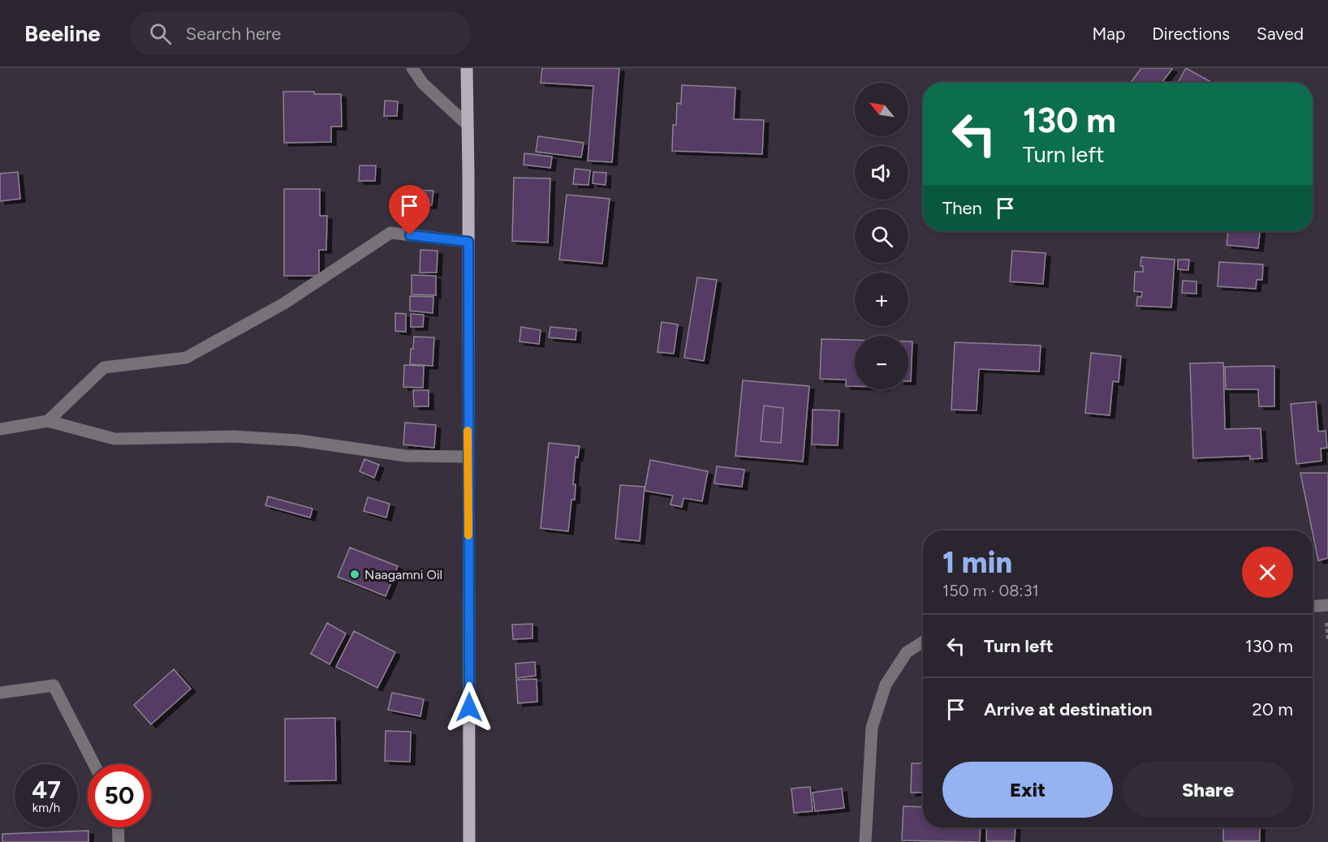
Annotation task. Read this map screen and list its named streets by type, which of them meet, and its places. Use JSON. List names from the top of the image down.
{
  "places": ["Naagamni Oil"],
  "north": "top left",
  "page": {
    "header": "Beeline",
    "search": "Search here",
    "nav": ["Map", "Directions", "Saved"],
    "map_buttons": ["+", "−"],
    "turn": ["130 m", "Turn left"],
    "then": "Then",
    "heading": ["1 min", "150 m · 08:31"],
    "list": [
      {
        "name": "Turn left",
        "value": "130 m"
      },
      {
        "name": "Arrive at destination",
        "value": "20 m"
      }
    ],
    "buttons": ["Exit", "Share"],
    "speed": "47 km/h",
    "limit": "50"
  }
}
